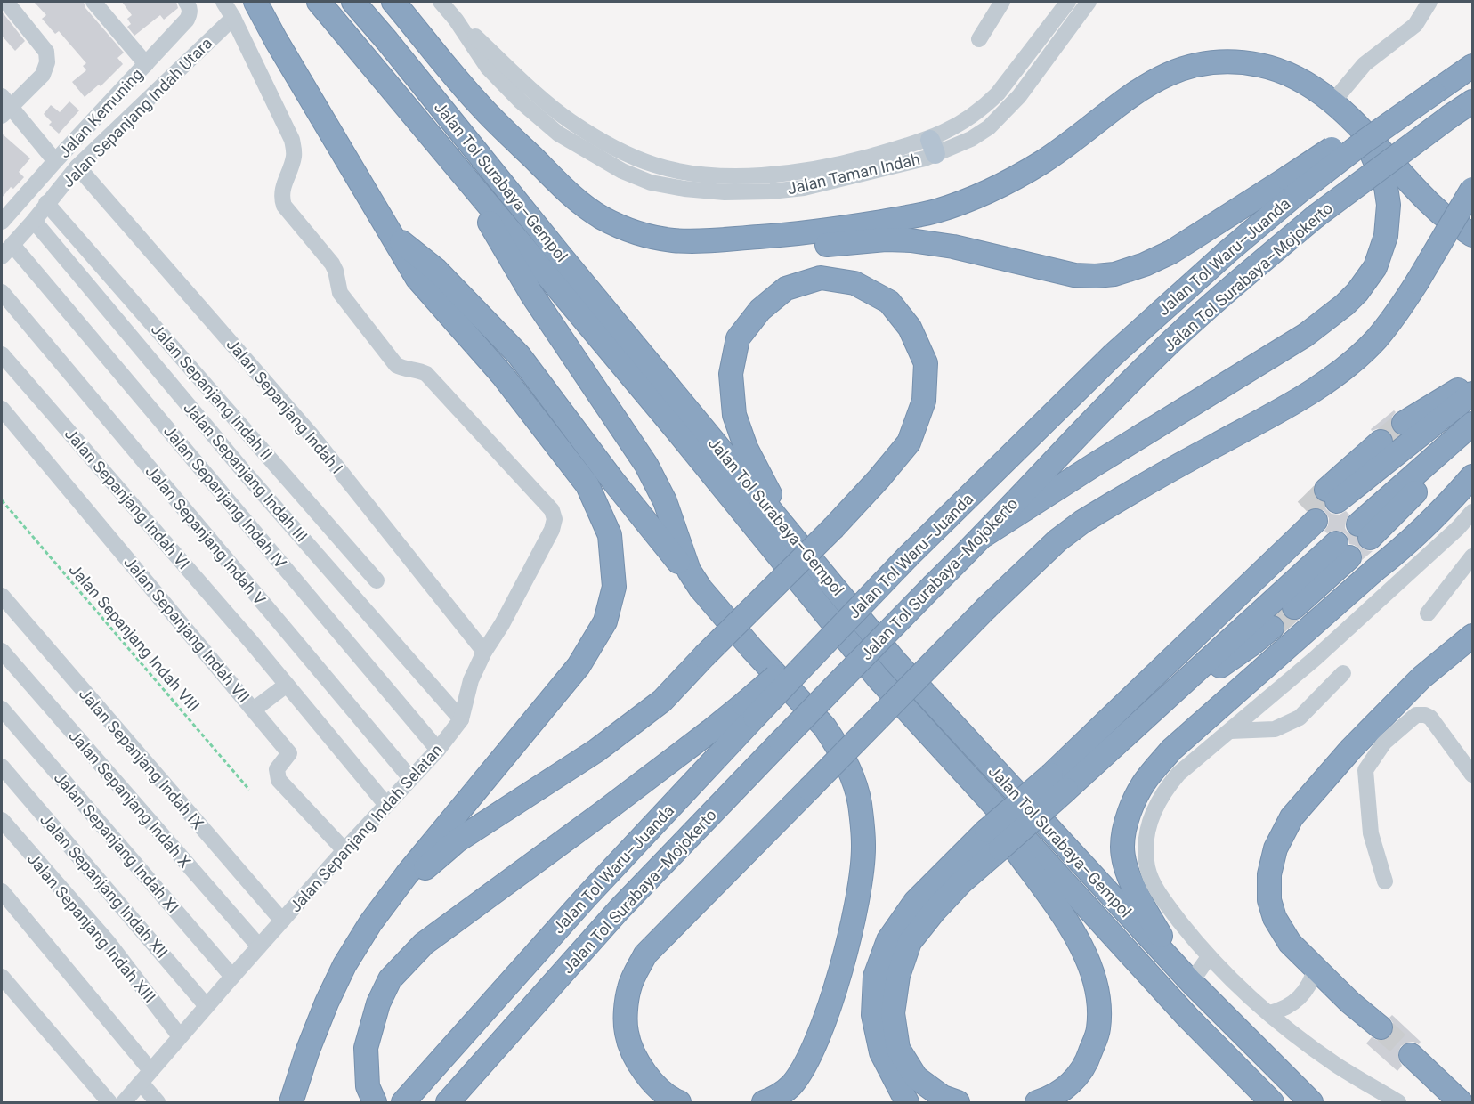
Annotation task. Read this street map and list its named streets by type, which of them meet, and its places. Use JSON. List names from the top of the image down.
{
  "streets": {
    "highway": ["Jalan Tol Surabaya–Gempol", "Jalan Tol Waru–Juanda", "Jalan Tol Surabaya–Mojokerto"],
    "street": [
      "Jalan Sepanjang Indah Utara",
      "Jalan Kemuning",
      "Jalan Taman Indah",
      "Jalan Sepanjang Indah II",
      "Jalan Sepanjang Indah I",
      "Jalan Sepanjang Indah III",
      "Jalan Sepanjang Indah IV",
      "Jalan Sepanjang Indah VI",
      "Jalan Sepanjang Indah V",
      "Jalan Sepanjang Indah VII",
      "Jalan Sepanjang Indah IX",
      "Jalan Sepanjang Indah X",
      "Jalan Sepanjang Indah Selatan",
      "Jalan Sepanjang Indah XI",
      "Jalan Sepanjang Indah XII",
      "Jalan Sepanjang Indah XIII"
    ],
    "path": ["Jalan Sepanjang Indah VIII"]
  },
  "crossings": [
    ["Jalan Sepanjang Indah Utara", "Jalan Sepanjang Indah II"],
    ["Jalan Sepanjang Indah Utara", "Jalan Sepanjang Indah I"],
    ["Jalan Sepanjang Indah Utara", "Jalan Sepanjang Indah III"],
    ["Jalan Sepanjang Indah Utara", "Jalan Sepanjang Indah IV"],
    ["Jalan Sepanjang Indah Utara", "Jalan Sepanjang Indah Selatan"],
    ["Jalan Sepanjang Indah I", "Jalan Sepanjang Indah Selatan"],
    ["Jalan Sepanjang Indah III", "Jalan Sepanjang Indah Selatan"],
    ["Jalan Sepanjang Indah IV", "Jalan Sepanjang Indah Selatan"],
    ["Jalan Sepanjang Indah VI", "Jalan Sepanjang Indah Selatan"],
    ["Jalan Sepanjang Indah V", "Jalan Sepanjang Indah Selatan"],
    ["Jalan Sepanjang Indah VII", "Jalan Sepanjang Indah Selatan"],
    ["Jalan Sepanjang Indah IX", "Jalan Sepanjang Indah Selatan"],
    ["Jalan Sepanjang Indah X", "Jalan Sepanjang Indah Selatan"],
    ["Jalan Sepanjang Indah Selatan", "Jalan Sepanjang Indah XI"],
    ["Jalan Sepanjang Indah Selatan", "Jalan Sepanjang Indah XII"],
    ["Jalan Sepanjang Indah Selatan", "Jalan Sepanjang Indah XIII"]
  ]
}
